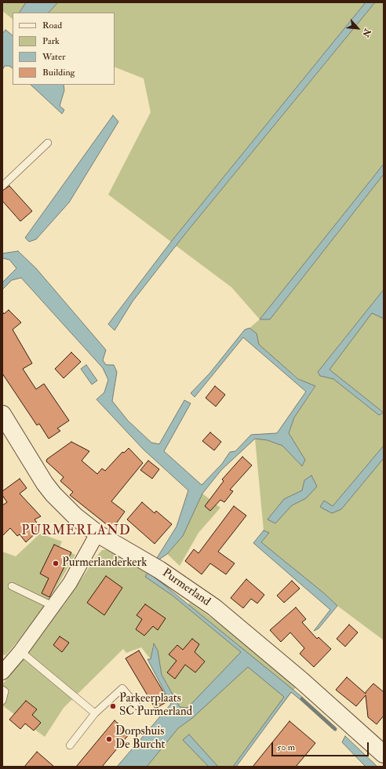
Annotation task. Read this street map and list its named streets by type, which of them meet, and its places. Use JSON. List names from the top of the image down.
{
  "streets": {
    "street": ["Purmerland"]
  },
  "districts": ["PURMERLAND"],
  "places": ["Purmerlanderkerk", "Parkeerplaats SC Purmerland", "Dorpshuis De Burcht"],
  "legend": [
    "Road",
    "Park",
    "Water",
    "Building"
  ],
  "scale_bar": "50 m",
  "north": "bottom right"
}
